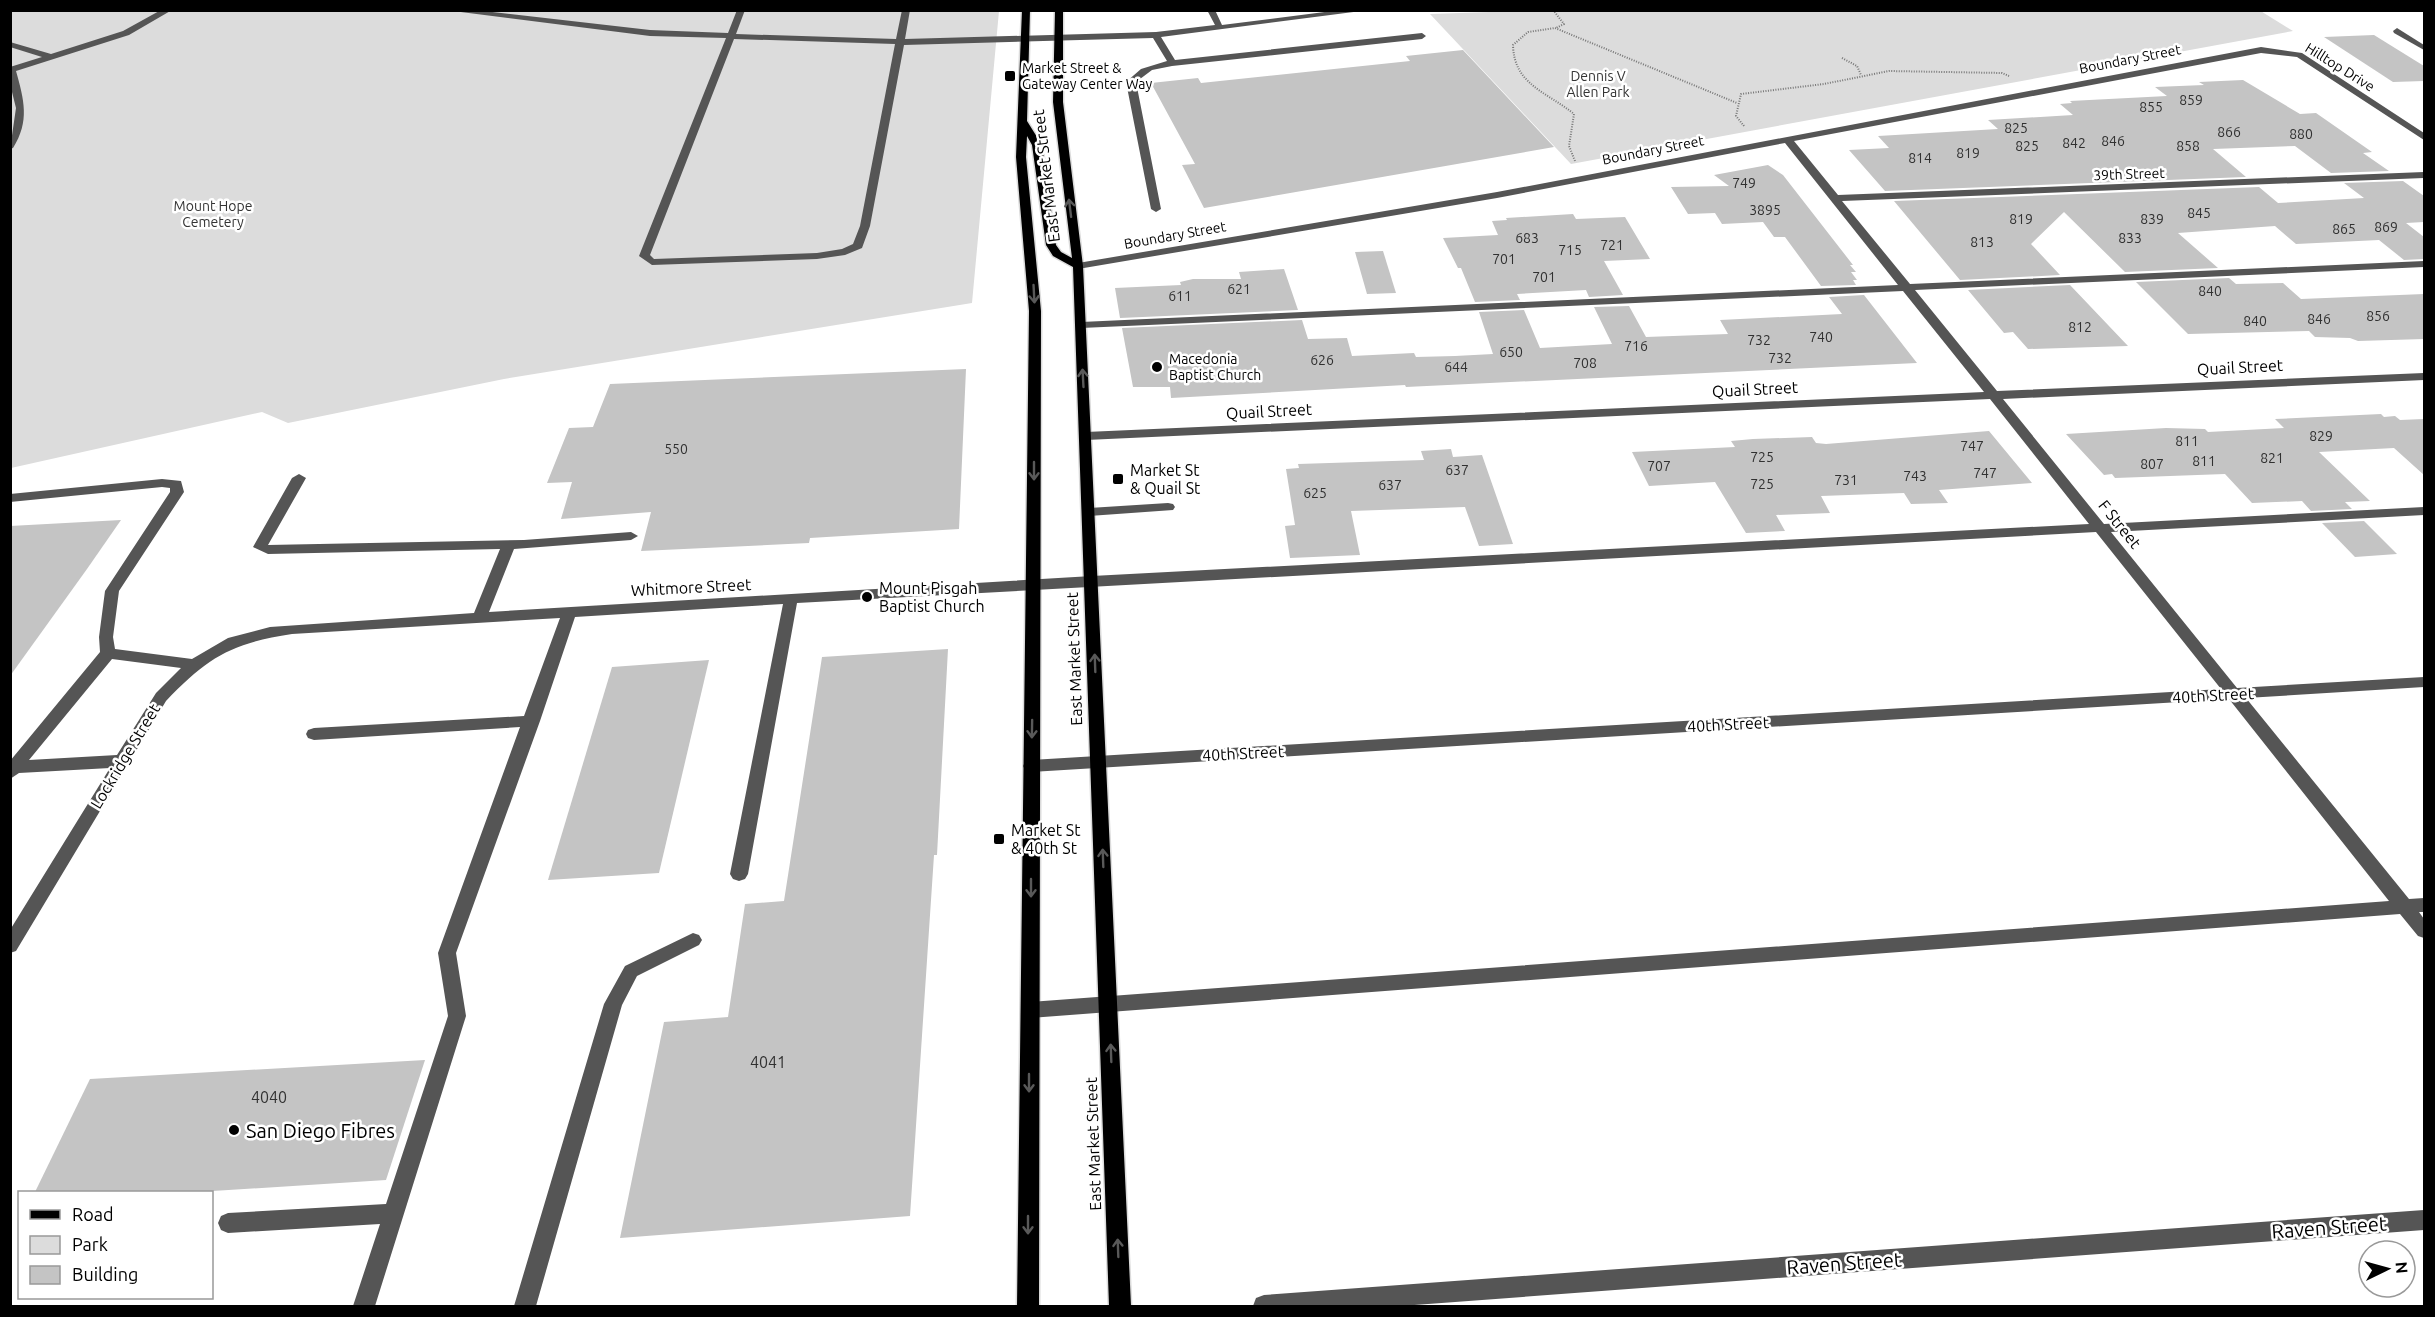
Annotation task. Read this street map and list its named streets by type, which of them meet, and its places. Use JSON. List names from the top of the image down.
{
  "streets": {
    "main road": ["East Market Street"],
    "street": [
      "Boundary Street",
      "Hilltop Drive",
      "39th Street",
      "Quail Street",
      "F Street",
      "Whitmore Street",
      "40th Street",
      "Lockridge Street",
      "Raven Street"
    ]
  },
  "crossings": [
    ["Boundary Street", "Hilltop Drive"],
    ["Boundary Street", "East Market Street"],
    ["Boundary Street", "F Street"],
    ["39th Street", "F Street"],
    ["East Market Street", "Quail Street"],
    ["East Market Street", "Whitmore Street"],
    ["East Market Street", "40th Street"],
    ["Quail Street", "F Street"],
    ["F Street", "Whitmore Street"],
    ["F Street", "40th Street"],
    ["Whitmore Street", "Lockridge Street"]
  ],
  "parks": ["Dennis V Allen Park", "Mount Hope Cemetery"],
  "places": {
    "transit": ["Market Street & Gateway Center Way", "Market St & Quail St", "Market St & 40th St"],
    "other": ["Macedonia Baptist Church", "Mount Pisgah Baptist Church", "San Diego Fibres"]
  },
  "house_numbers": [
    "859",
    "855",
    "825",
    "866",
    "880",
    "846",
    "842",
    "825",
    "858",
    "819",
    "814",
    "749",
    "3895",
    "845",
    "819",
    "839",
    "869",
    "865",
    "683",
    "833",
    "813",
    "721",
    "715",
    "701",
    "701",
    "621",
    "840",
    "611",
    "856",
    "846",
    "840",
    "812",
    "740",
    "732",
    "716",
    "650",
    "732",
    "626",
    "708",
    "644",
    "829",
    "811",
    "747",
    "550",
    "725",
    "821",
    "811",
    "807",
    "707",
    "637",
    "747",
    "743",
    "731",
    "725",
    "637",
    "625",
    "4041",
    "4040"
  ],
  "legend": ["Road", "Park", "Building"],
  "north": "right"
}
